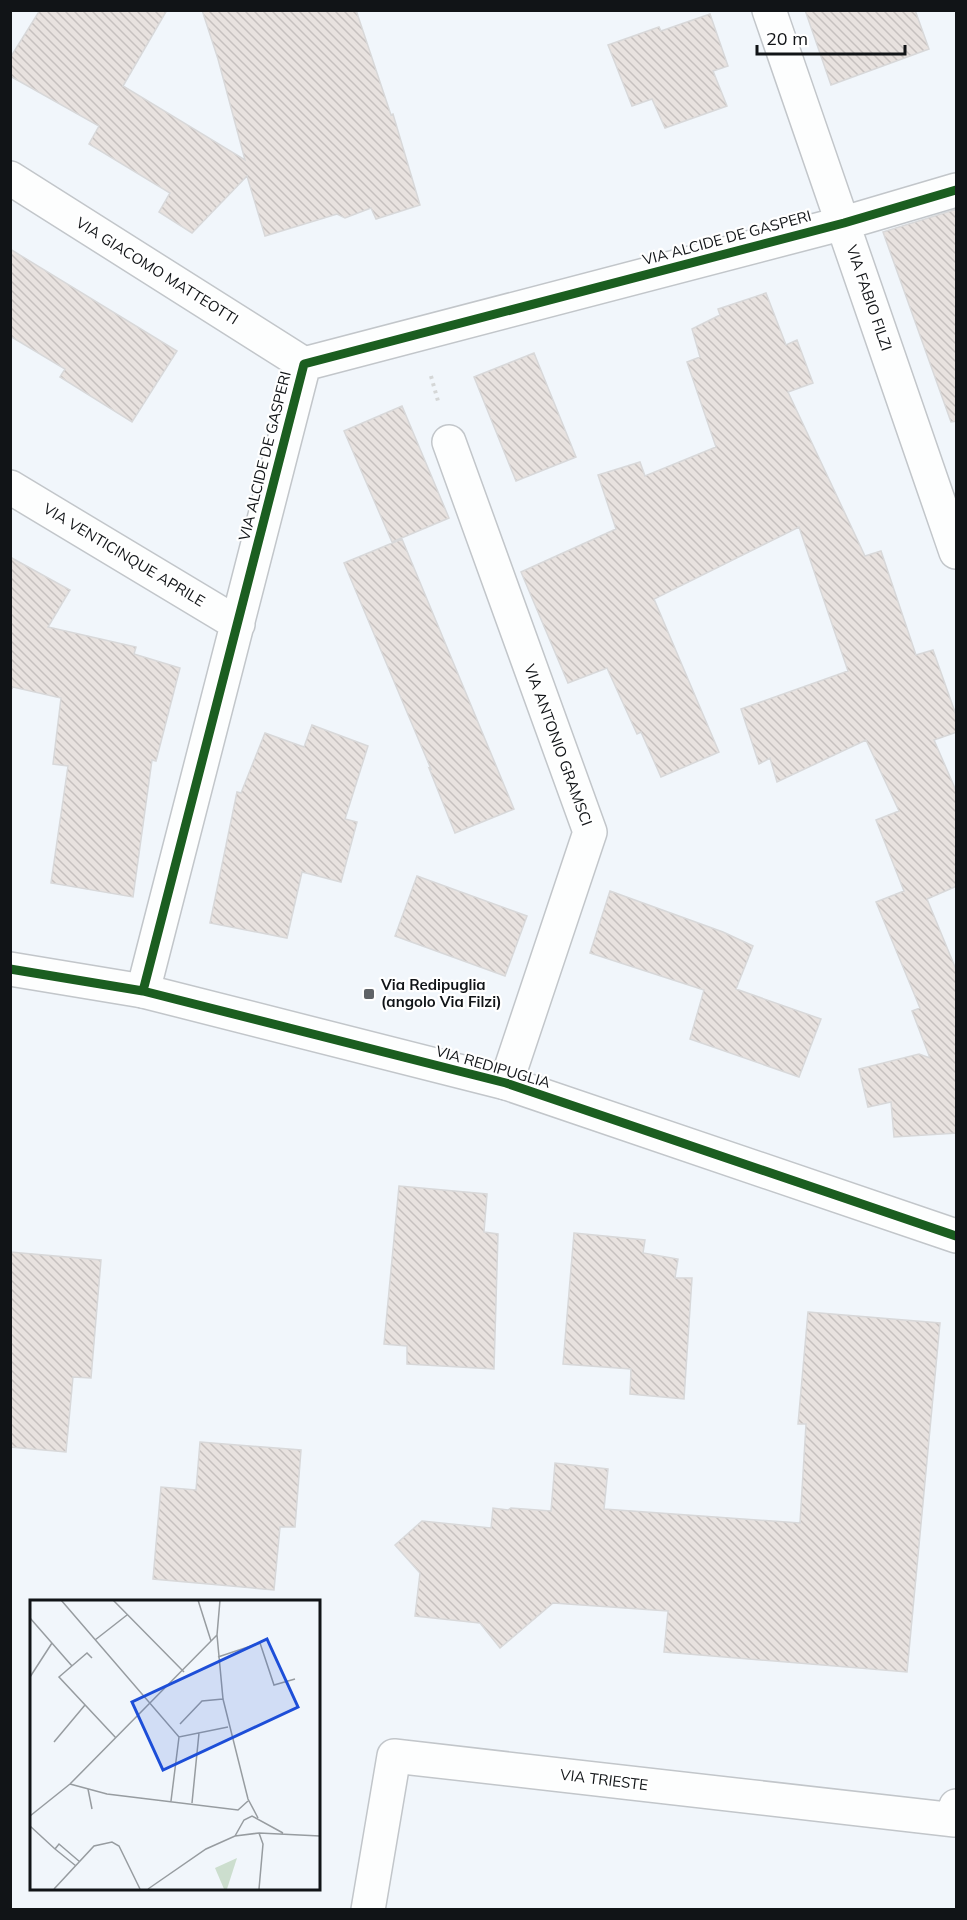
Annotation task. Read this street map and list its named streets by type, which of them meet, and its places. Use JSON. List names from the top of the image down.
{
  "streets": {
    "street": [
      "VIA ALCIDE DE GASPERI",
      "VIA GIACOMO MATTEOTTI",
      "VIA FABIO FILZI",
      "VIA VENTICINQUE APRILE",
      "VIA ANTONIO GRAMSCI",
      "VIA REDIPUGLIA",
      "VIA TRIESTE"
    ]
  },
  "crossings": [
    ["VIA ALCIDE DE GASPERI", "VIA GIACOMO MATTEOTTI"],
    ["VIA ALCIDE DE GASPERI", "VIA FABIO FILZI"],
    ["VIA ALCIDE DE GASPERI", "VIA VENTICINQUE APRILE"],
    ["VIA ALCIDE DE GASPERI", "VIA REDIPUGLIA"],
    ["VIA ANTONIO GRAMSCI", "VIA REDIPUGLIA"]
  ],
  "places": {
    "transit": ["Via Redipuglia (angolo Via Filzi)"]
  },
  "scale_bar": "20 m"
}
